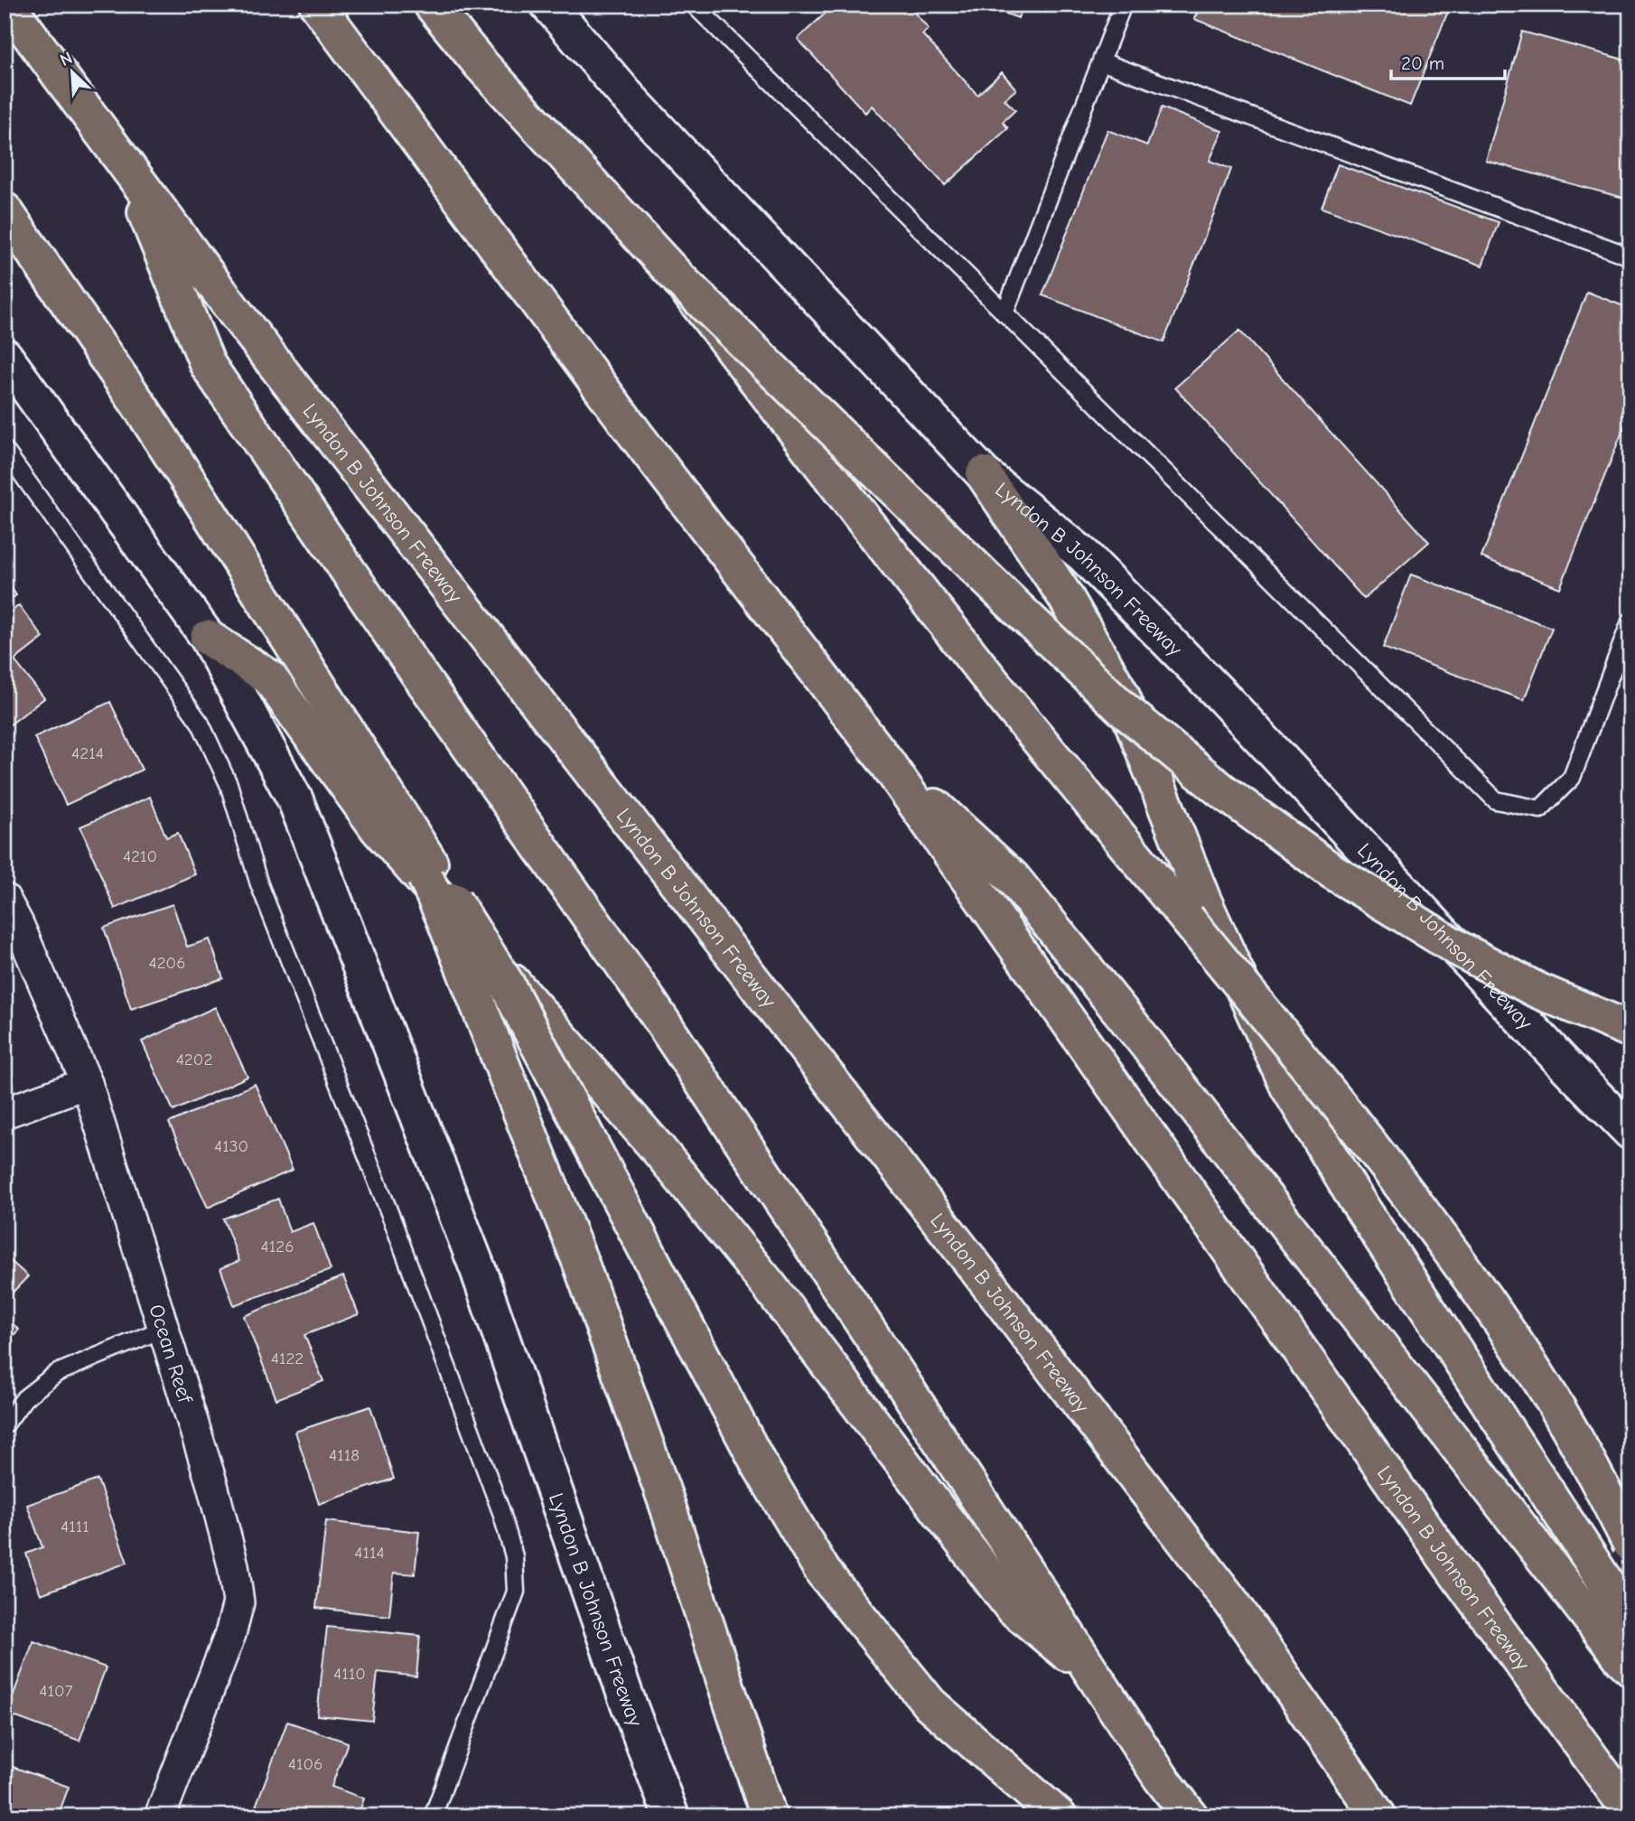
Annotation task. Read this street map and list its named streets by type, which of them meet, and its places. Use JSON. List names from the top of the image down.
{
  "streets": {
    "highway": ["Lyndon B Johnson Freeway"],
    "street": ["Ocean Reef"]
  },
  "house_numbers": [
    "4214",
    "4210",
    "4206",
    "4202",
    "4130",
    "4126",
    "4122",
    "4118",
    "4111",
    "4114",
    "4110",
    "4107",
    "4106"
  ],
  "scale_bar": "20 m",
  "north": "top left"
}
